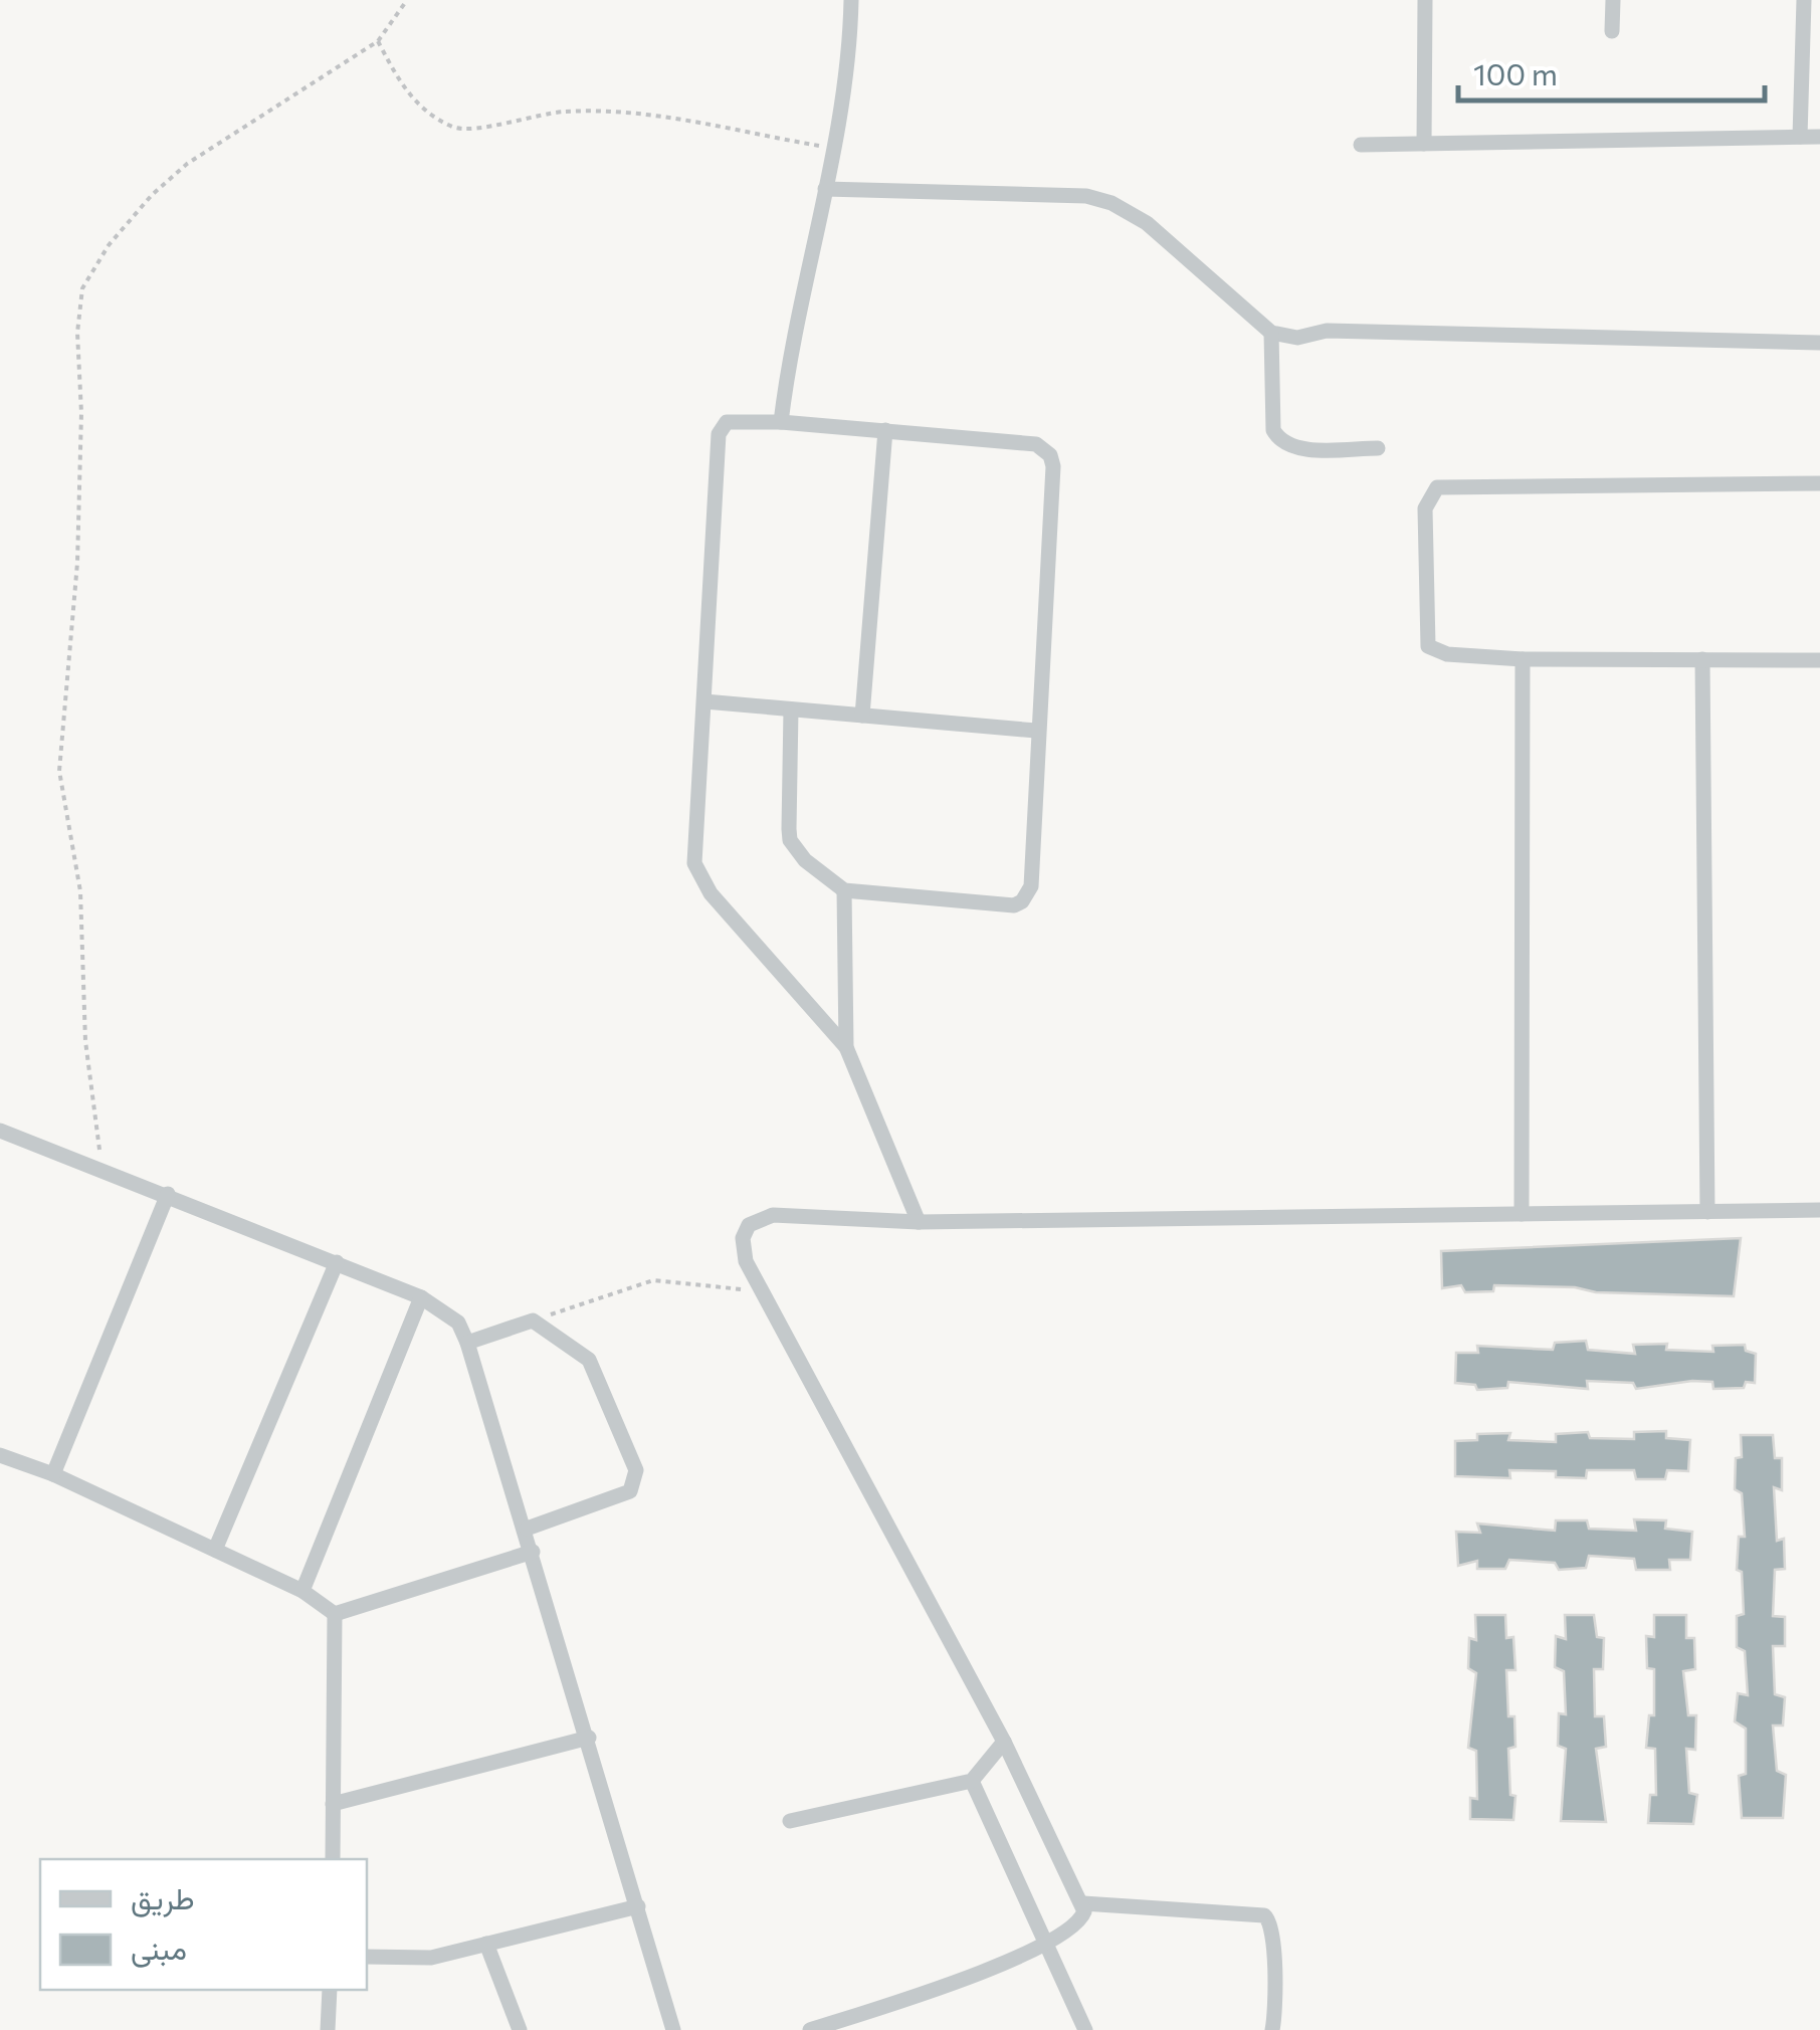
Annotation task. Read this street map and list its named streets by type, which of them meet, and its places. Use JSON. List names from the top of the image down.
{
  "legend": ["طريق", "مبنى"],
  "scale_bar": "100 m"
}
